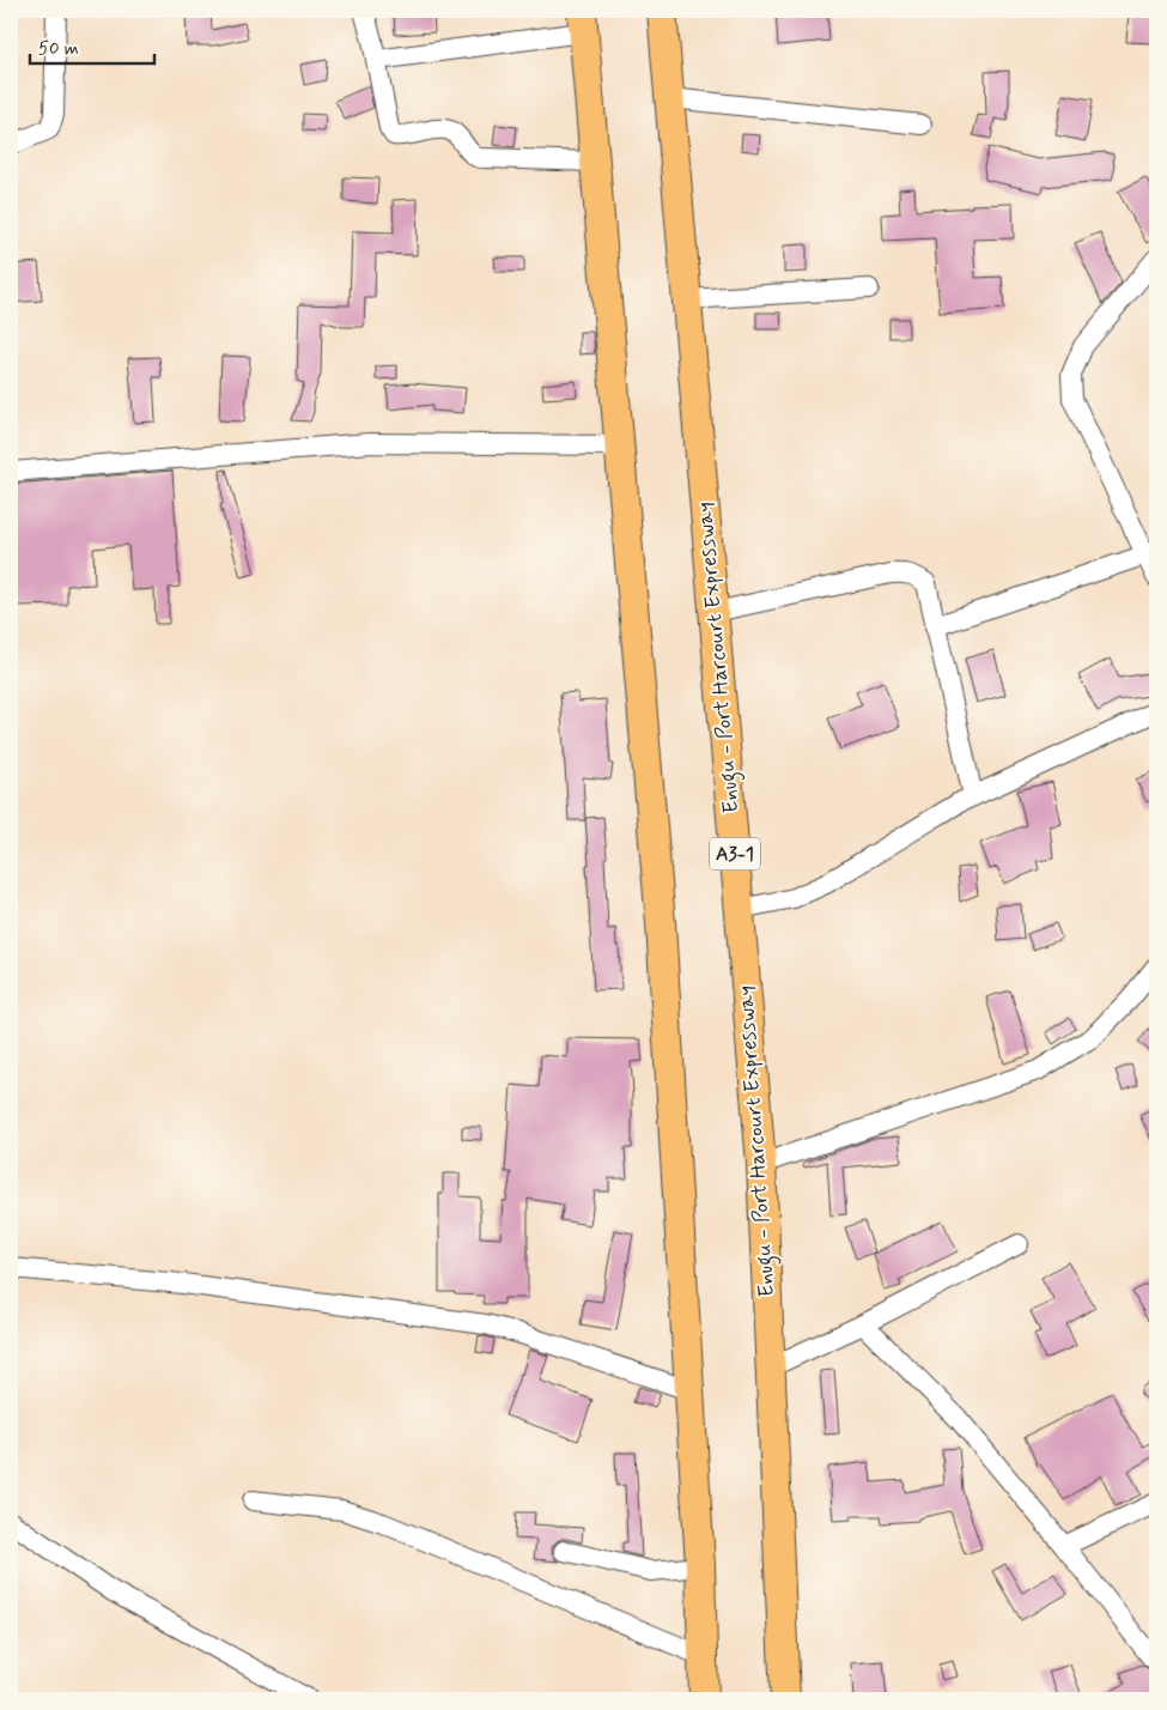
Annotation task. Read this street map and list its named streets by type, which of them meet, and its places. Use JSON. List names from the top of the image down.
{
  "streets": {
    "highway": ["Enugu - Port Harcourt Expressway", "A3-1"]
  },
  "scale_bar": "50 m"
}
